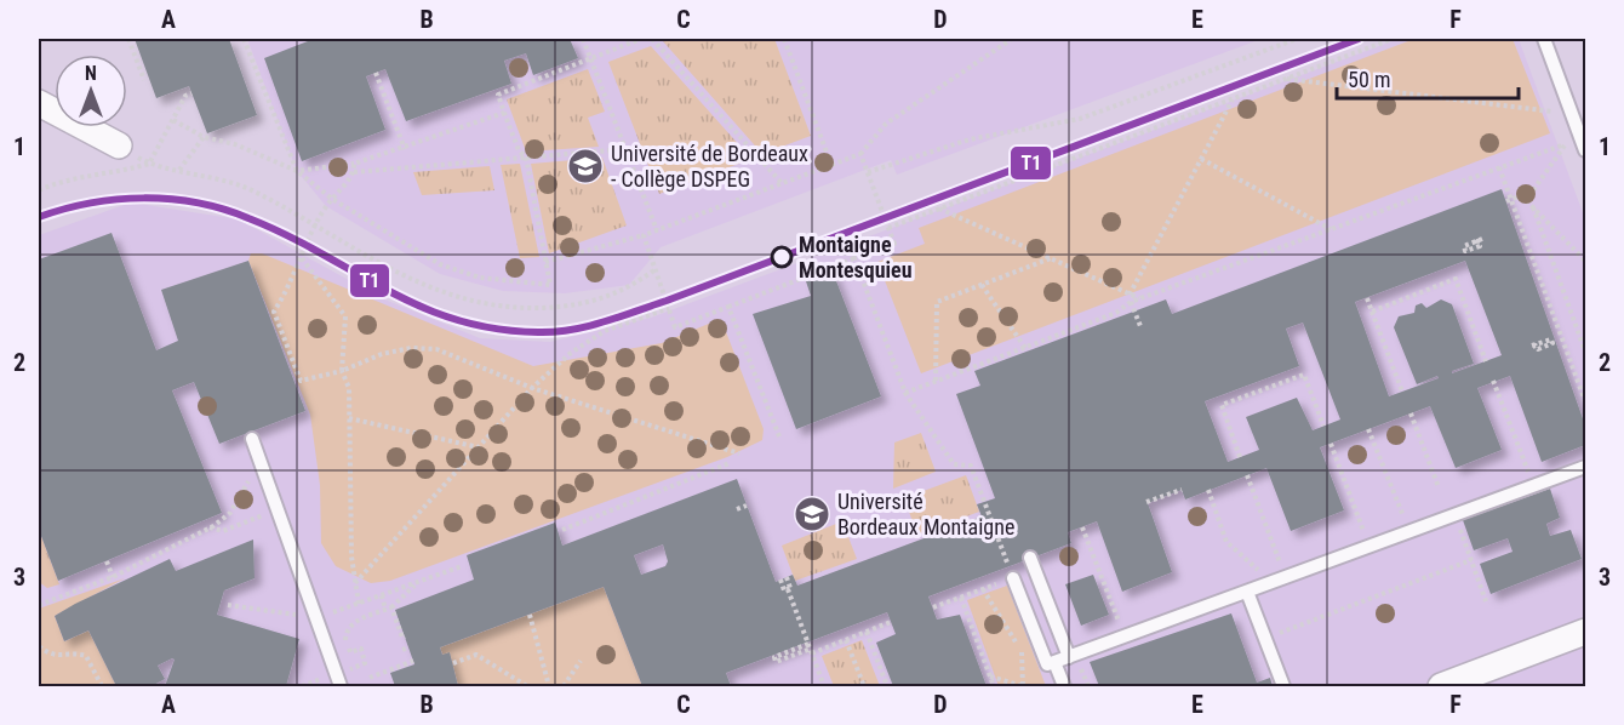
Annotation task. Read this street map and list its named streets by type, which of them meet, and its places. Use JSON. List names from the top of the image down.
{
  "places": {
    "school or university": ["Université de Bordeaux - Collège DSPEG", "Université Bordeaux Montaigne"],
    "other": ["Montaigne Montesquieu"]
  },
  "lines": ["transit line T1"],
  "scale_bar": "50 m",
  "north": "top",
  "grid": {
    "columns": [
      "A",
      "B",
      "C",
      "D",
      "E",
      "F"
    ],
    "rows": ["1", "2", "3"]
  }
}
